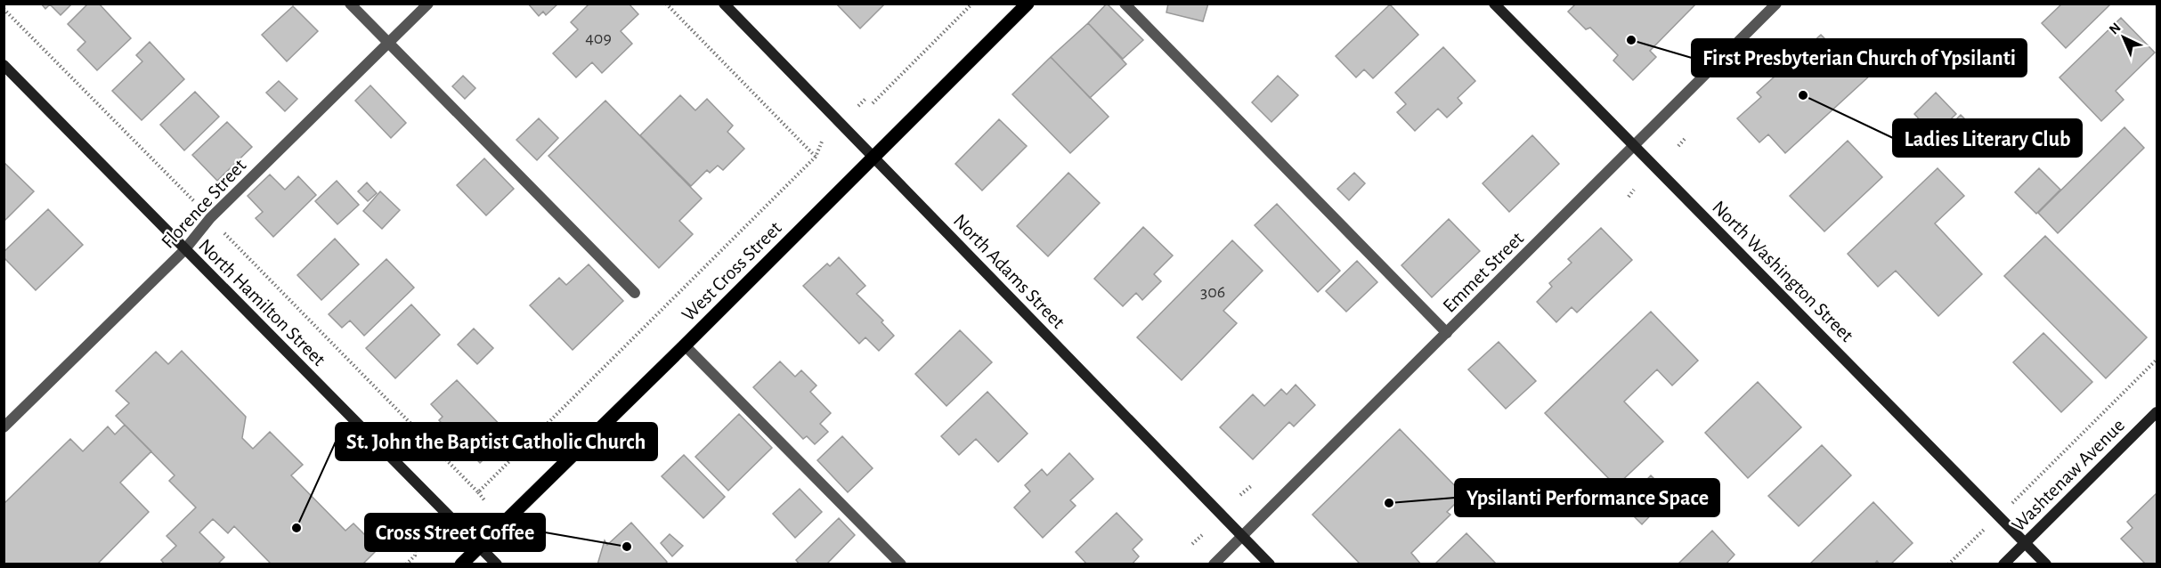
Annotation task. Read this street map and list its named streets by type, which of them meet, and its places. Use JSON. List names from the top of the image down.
{
  "streets": {
    "main road": ["West Cross Street"],
    "street": [
      "Florence Street",
      "North Adams Street",
      "North Washington Street",
      "Emmet Street",
      "North Hamilton Street",
      "Washtenaw Avenue"
    ]
  },
  "crossings": [
    ["Florence Street", "North Hamilton Street"],
    ["West Cross Street", "North Adams Street"],
    ["West Cross Street", "North Hamilton Street"],
    ["North Adams Street", "Emmet Street"],
    ["North Washington Street", "Emmet Street"],
    ["North Washington Street", "Washtenaw Avenue"]
  ],
  "places": [
    "First Presbyterian Church of Ypsilanti",
    "Ladies Literary Club",
    "Ypsilanti Performance Space",
    "St. John the Baptist Catholic Church",
    "Cross Street Coffee"
  ],
  "house_numbers": ["409", "306"],
  "north": "top left"
}
